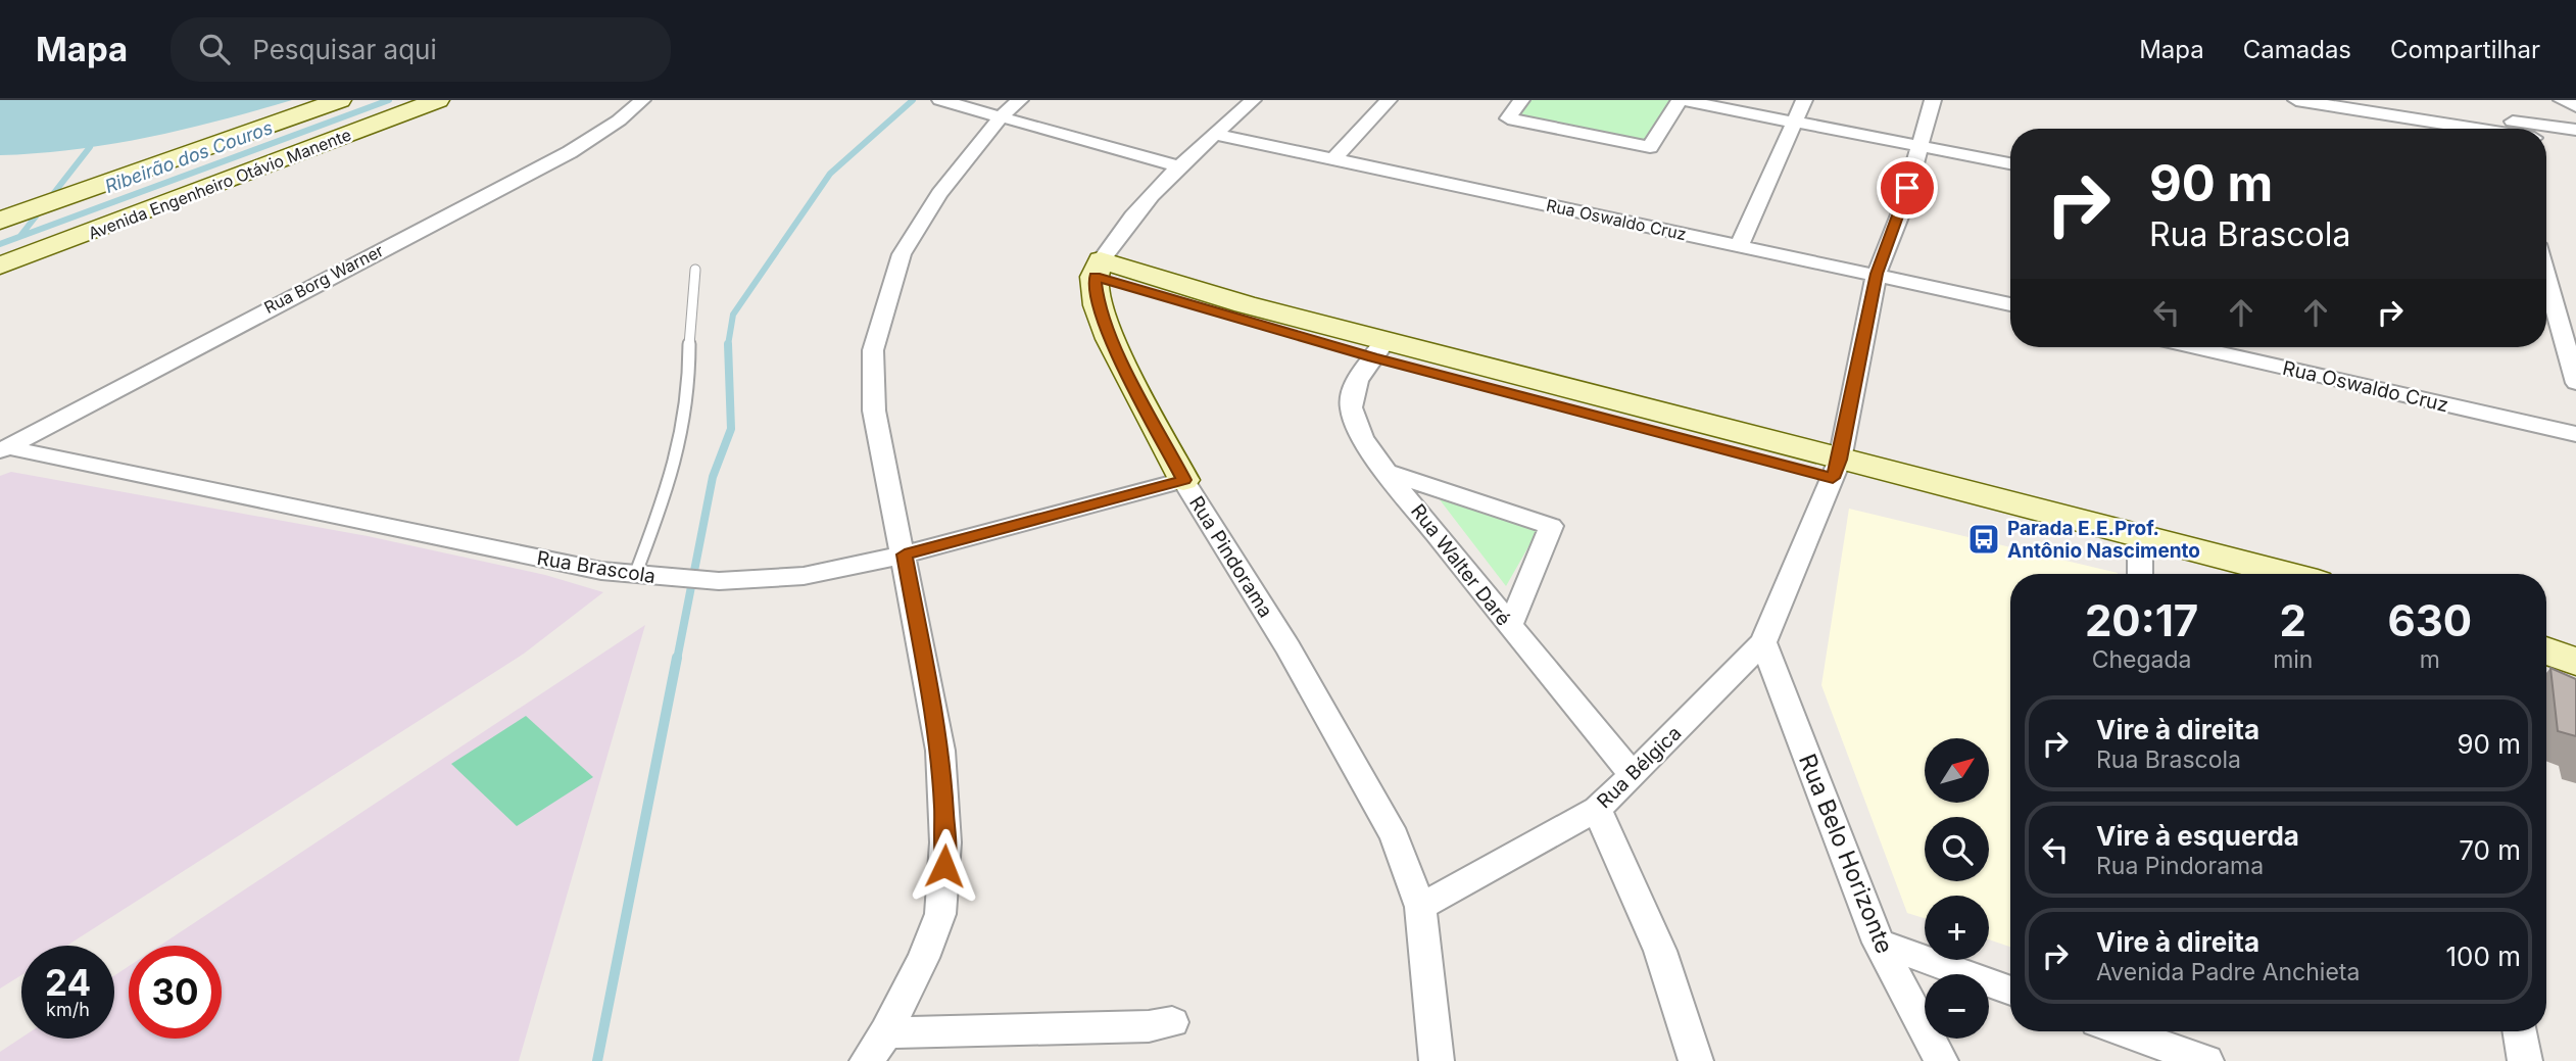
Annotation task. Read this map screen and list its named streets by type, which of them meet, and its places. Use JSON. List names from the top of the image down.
{
  "streets": {
    "street": [
      "Avenida Engenheiro Otávio Manente",
      "Rua Oswaldo Cruz",
      "Rua Borg Warner",
      "Rua Pindorama",
      "Rua Walter Daré",
      "Rua Brascola",
      "Rua Bélgica",
      "Rua Belo Horizonte"
    ]
  },
  "crossings": [
    ["Rua Borg Warner", "Rua Brascola"],
    ["Rua Pindorama", "Rua Brascola"],
    ["Rua Pindorama", "Rua Bélgica"],
    ["Rua Walter Daré", "Rua Bélgica"],
    ["Rua Bélgica", "Rua Belo Horizonte"]
  ],
  "water": ["Ribeirão dos Couros"],
  "places": {
    "bus stop": ["Parada E.E.Prof. Antônio Nascimento"]
  },
  "north": "top right",
  "page": {
    "header": "Mapa",
    "search": "Pesquisar aqui",
    "nav": ["Mapa", "Camadas", "Compartilhar"],
    "turn": ["90 m", "Rua Brascola"],
    "eta": [
      "20:17",
      "Chegada",
      "2",
      "min",
      "630",
      "m"
    ],
    "list": [
      {
        "name": "Vire à direita",
        "note": "Rua Brascola",
        "value": "90 m"
      },
      {
        "name": "Vire à esquerda",
        "note": "Rua Pindorama",
        "value": "70 m"
      },
      {
        "name": "Vire à direita",
        "note": "Avenida Padre Anchieta",
        "value": "100 m"
      }
    ],
    "map_buttons": ["+", "−"],
    "speed": "24 km/h",
    "limit": "30"
  }
}
